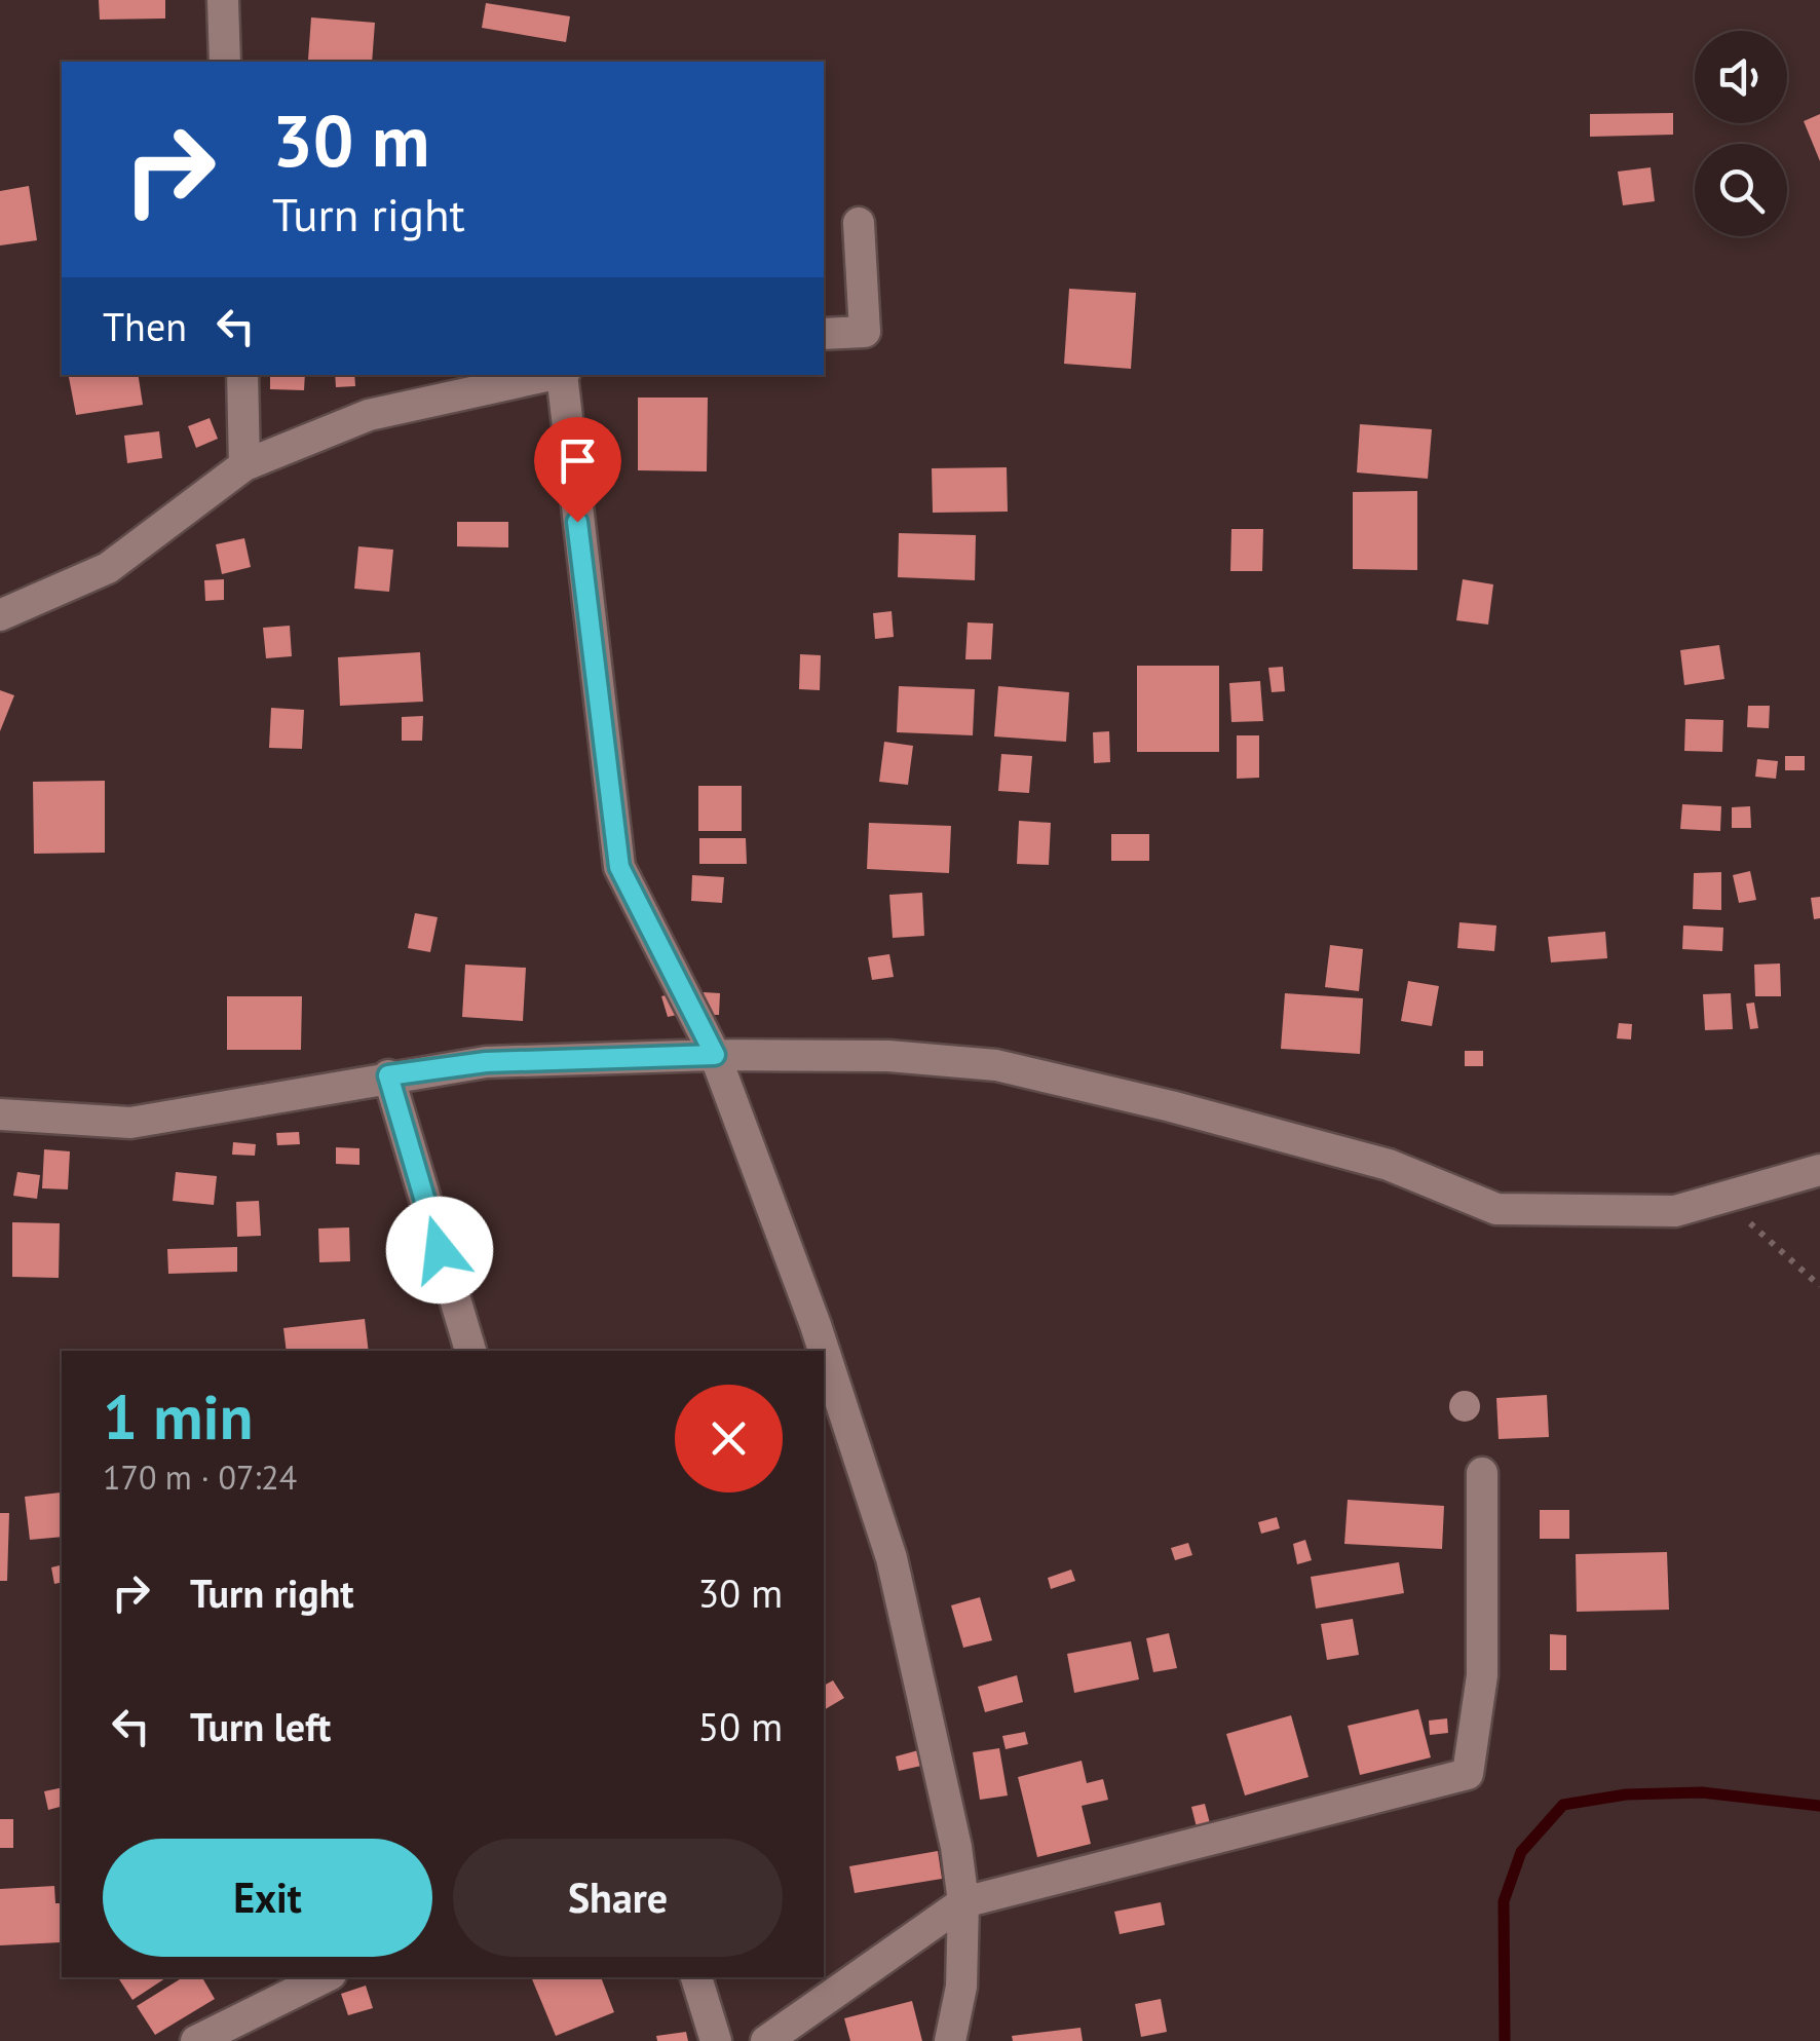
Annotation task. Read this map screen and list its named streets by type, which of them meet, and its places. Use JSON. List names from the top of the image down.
{
  "page": {
    "turn": ["30 m", "Turn right"],
    "then": "Then",
    "heading": ["1 min", "170 m · 07:24"],
    "list": [
      {
        "name": "Turn right",
        "value": "30 m"
      },
      {
        "name": "Turn left",
        "value": "50 m"
      }
    ],
    "buttons": ["Exit", "Share"]
  }
}
